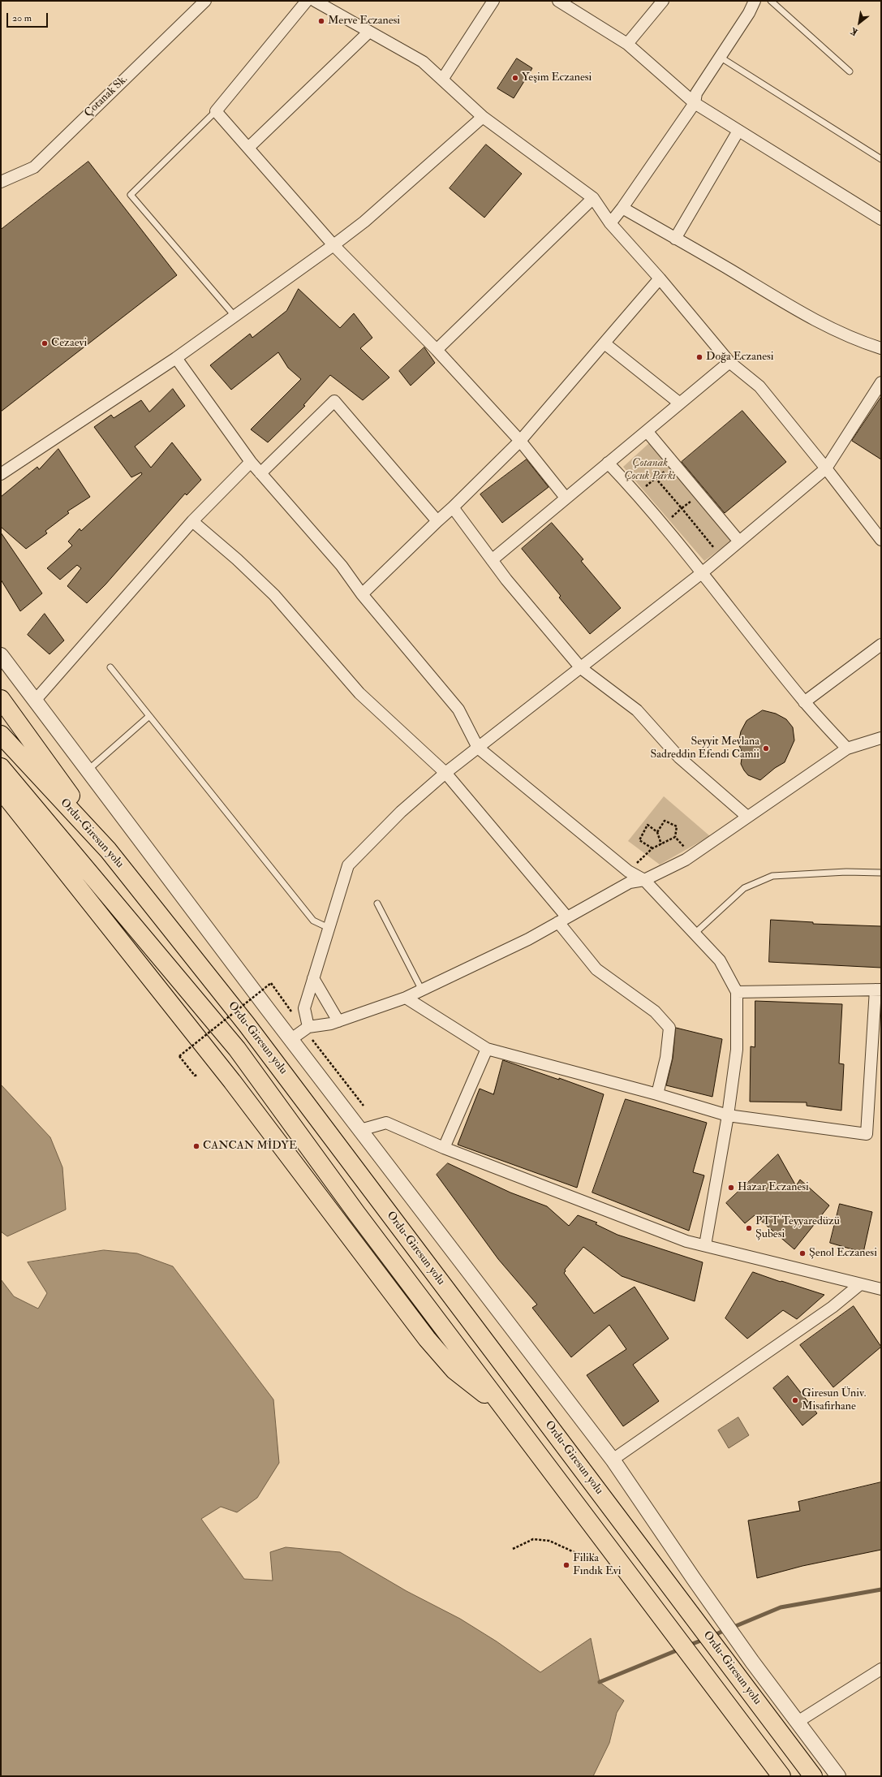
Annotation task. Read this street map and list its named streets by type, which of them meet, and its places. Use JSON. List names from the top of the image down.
{
  "streets": {
    "highway": ["Ordu-Giresun yolu"],
    "street": ["Çotanak Sk."]
  },
  "parks": ["Çotanak Çocuk Parkı"],
  "places": [
    "Merve Eczanesi",
    "Yeşim Eczanesi",
    "Cezaevi",
    "Doğa Eczanesi",
    "Seyyit Mevlana Sadreddin Efendi Camii",
    "CANCAN MİDYE",
    "Hazar Eczanesi",
    "PTT Teyyaredüzü Şubesi",
    "Şenol Eczanesi",
    "Giresun Üniv. Misafirhane",
    "Filika Fındık Evi"
  ],
  "scale_bar": "20 m",
  "north": "bottom left"
}
